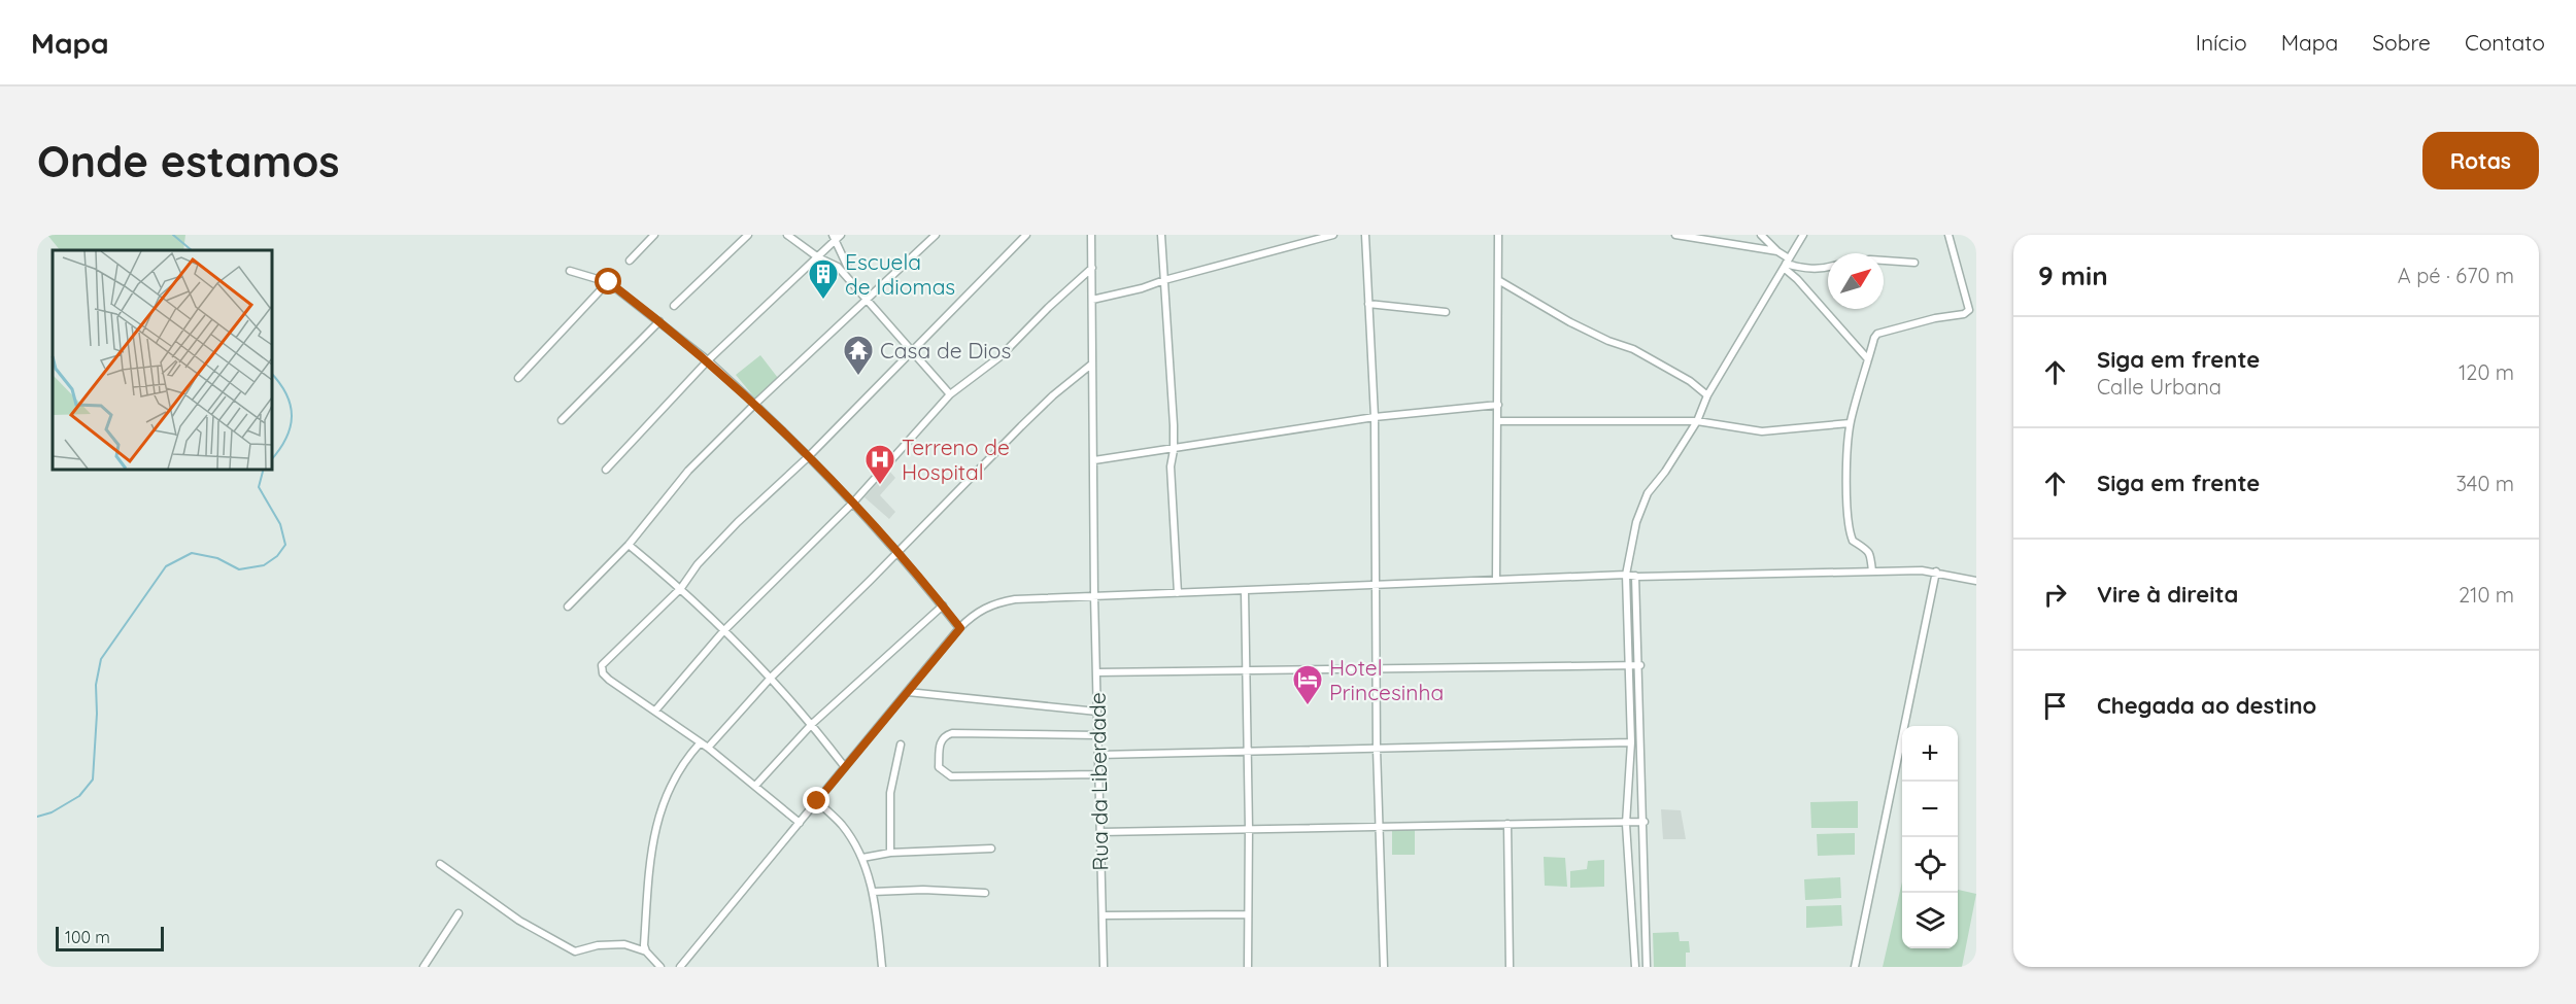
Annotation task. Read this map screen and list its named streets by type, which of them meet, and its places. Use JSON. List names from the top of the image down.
{
  "streets": {
    "street": ["Rua da Liberdade"]
  },
  "places": {
    "building": ["Escuela de Idiomas"],
    "temple": ["Casa de Dios"],
    "hospital": ["Terreno de Hospital"],
    "hotel": ["Hotel Princesinha"]
  },
  "scale_bar": "100 m",
  "north": "top right",
  "page": {
    "header": "Mapa",
    "nav": [
      "Início",
      "Mapa",
      "Sobre",
      "Contato"
    ],
    "buttons": "Rotas",
    "title": "Onde estamos",
    "heading": ["9 min", "A pé · 670 m"],
    "list": [
      ["Siga em frente", "Calle Urbana", "120 m"],
      ["Siga em frente", "340 m"],
      ["Vire à direita", "210 m"],
      "Chegada ao destino"
    ],
    "map_buttons": ["+", "−"],
    "scale": "100 m"
  }
}
